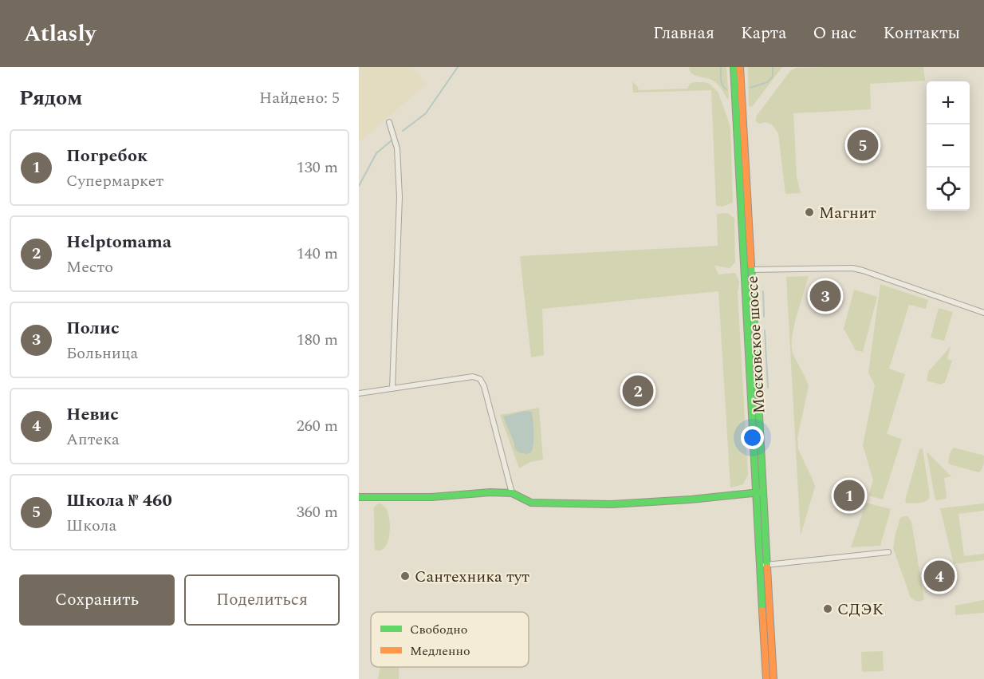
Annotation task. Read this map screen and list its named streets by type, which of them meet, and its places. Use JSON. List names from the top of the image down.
{
  "streets": {
    "main road": ["Московское шоссе"]
  },
  "places": ["Магнит", "Сантехника тут", "СДЭК"],
  "legend": ["Свободно", "Медленно"],
  "page": {
    "header": "Atlasly",
    "nav": [
      "Главная",
      "Карта",
      "О нас",
      "Контакты"
    ],
    "heading": ["Рядом", "Найдено: 5"],
    "map_buttons": ["+", "−"],
    "pins": [
      "5",
      "3",
      "2",
      "1",
      "4"
    ],
    "list": [
      {
        "mark": "1",
        "name": "Погребок",
        "note": "Супермаркет",
        "value": "130 m"
      },
      {
        "mark": "2",
        "name": "Helptomama",
        "note": "Место",
        "value": "140 m"
      },
      {
        "mark": "3",
        "name": "Полис",
        "note": "Больница",
        "value": "180 m"
      },
      {
        "mark": "4",
        "name": "Невис",
        "note": "Аптека",
        "value": "260 m"
      },
      {
        "mark": "5",
        "name": "Школа № 460",
        "note": "Школа",
        "value": "360 m"
      }
    ],
    "buttons": ["Сохранить", "Поделиться"]
  }
}
